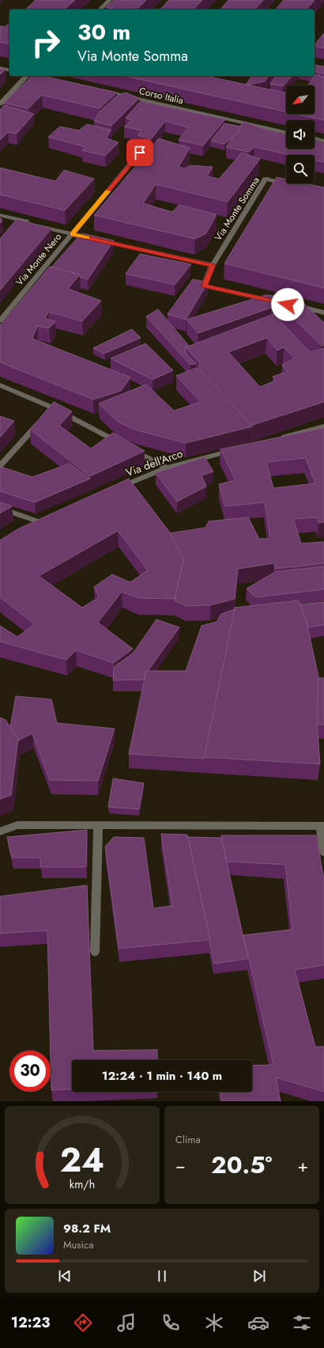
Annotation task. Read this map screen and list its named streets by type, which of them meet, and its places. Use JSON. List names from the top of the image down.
{
  "streets": {
    "street": [
      "Corso Italia",
      "Via Monte Somma",
      "Via Monte Nero",
      "Via dell'Arco"
    ]
  },
  "north": "bottom left",
  "page": {
    "turn": ["30 m", "Via Monte Somma"],
    "limit": "30",
    "trip": "12:24 · 1 min · 140 m",
    "tile": "Clima",
    "heat": ["−", "20.5°", "+"],
    "song": ["98.2 FM", "Musica"],
    "tabs": "12:23",
    "gauge": ["24", "km/h"]
  }
}
